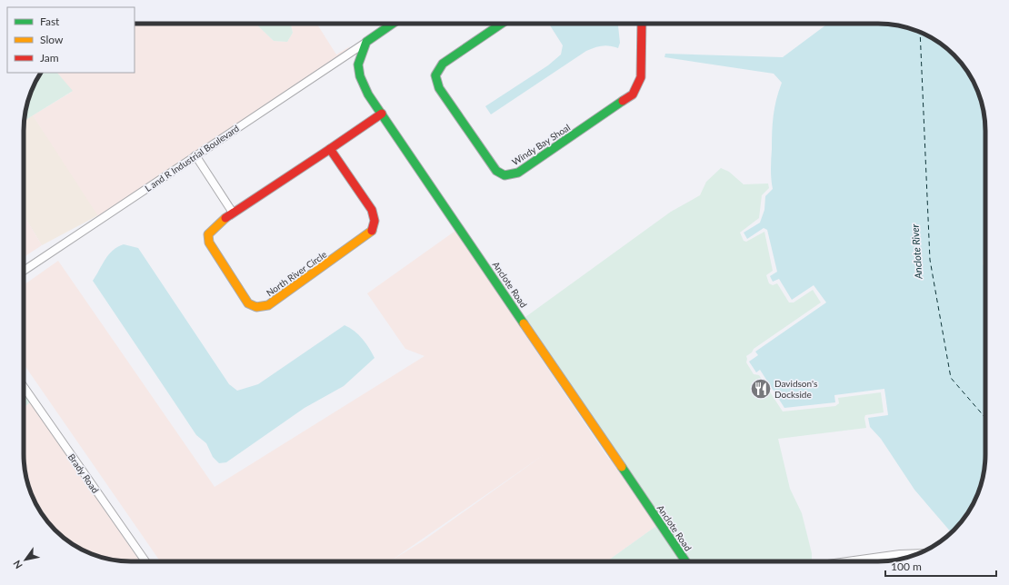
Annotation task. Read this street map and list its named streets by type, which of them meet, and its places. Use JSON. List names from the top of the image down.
{
  "streets": {
    "street": [
      "Windy Bay Shoal",
      "L and R Industrial Boulevard",
      "North River Circle",
      "Anclote Road",
      "Brady Road"
    ]
  },
  "crossings": [
    ["L and R Industrial Boulevard", "Anclote Road"],
    ["North River Circle", "Anclote Road"]
  ],
  "water": ["Anclote River"],
  "places": {
    "restaurant": ["Davidson's Dockside"]
  },
  "legend": ["Fast", "Slow", "Jam"],
  "scale_bar": "100 m",
  "north": "bottom left"
}
